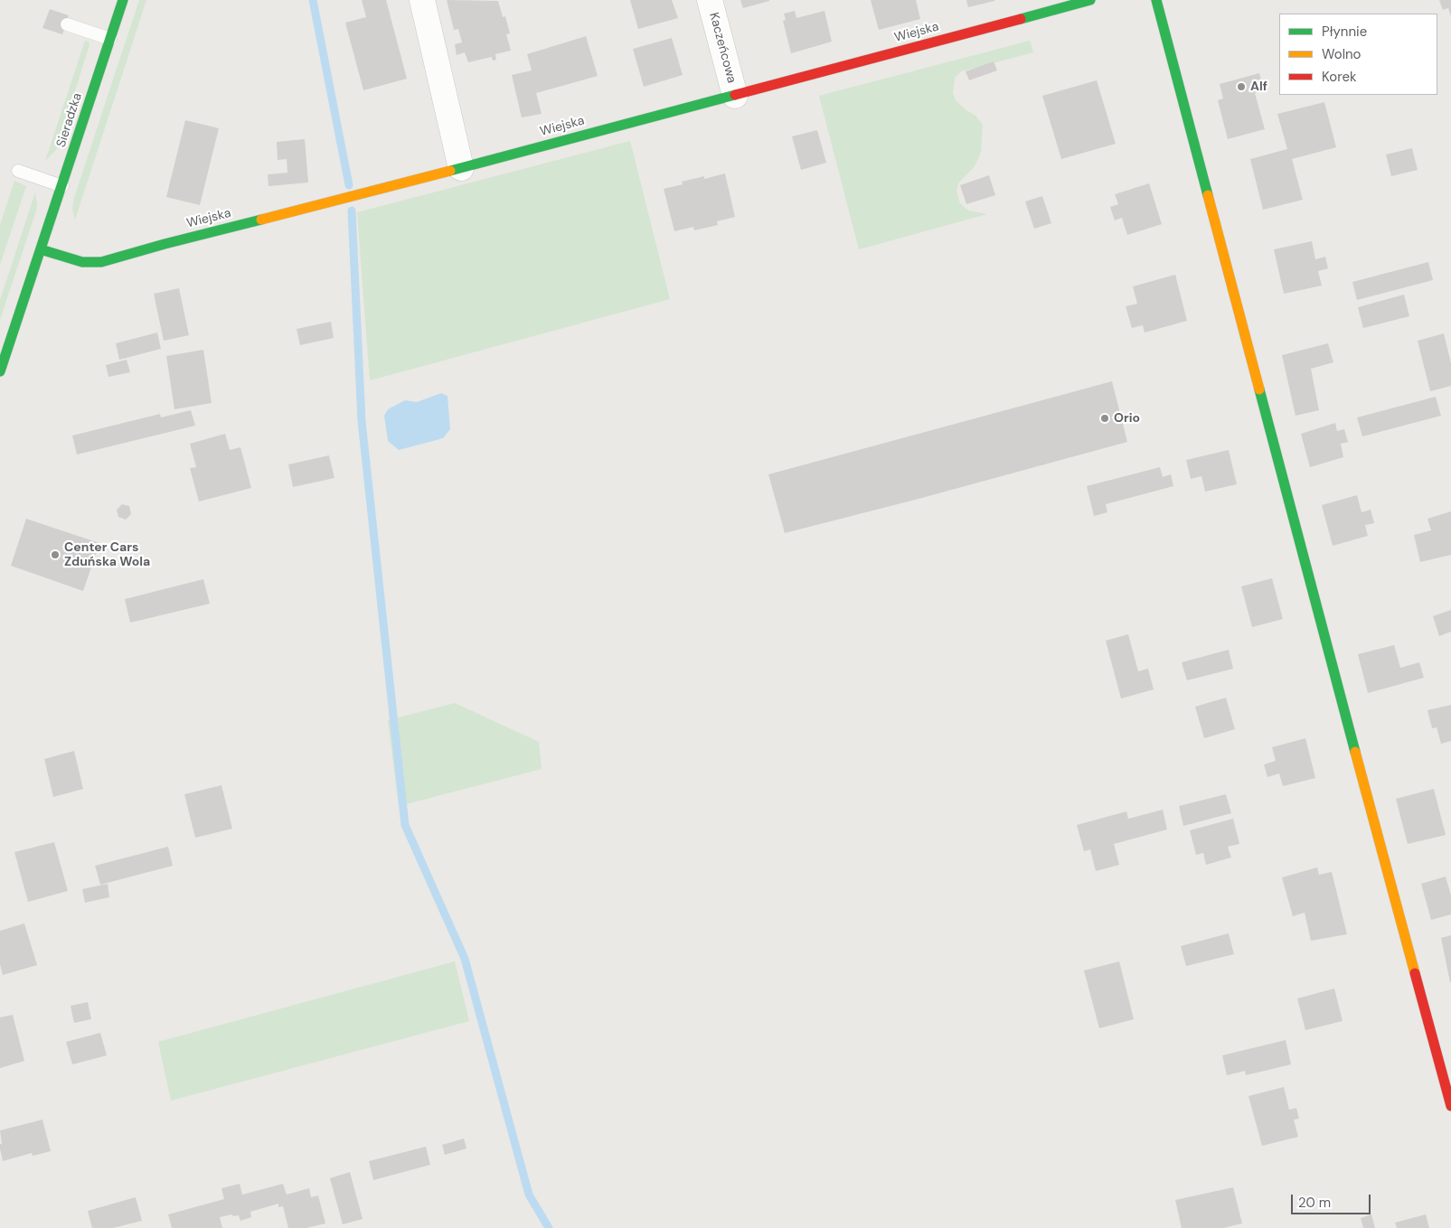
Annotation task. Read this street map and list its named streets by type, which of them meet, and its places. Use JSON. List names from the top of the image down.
{
  "streets": {
    "street": ["Wiejska", "Kaczeńcowa", "Sieradzka"]
  },
  "crossings": [
    ["Wiejska", "Kaczeńcowa"],
    ["Wiejska", "Sieradzka"]
  ],
  "places": ["Alf", "Orio", "Center Cars Zduńska Wola"],
  "legend": ["Płynnie", "Wolno", "Korek"],
  "scale_bar": "20 m"
}
